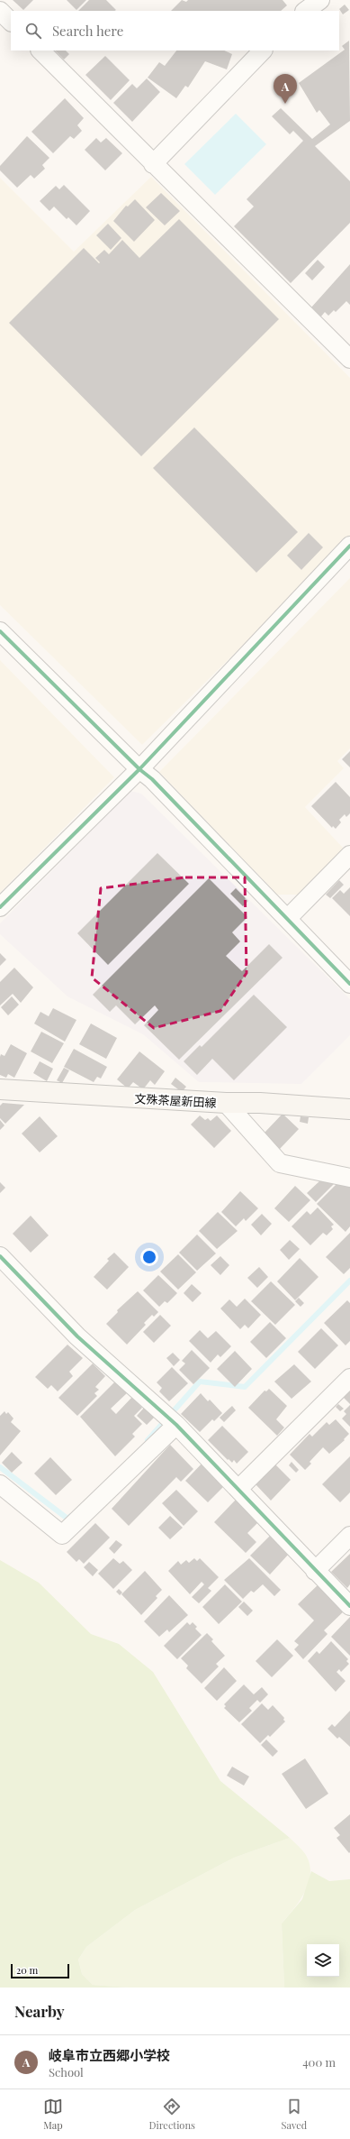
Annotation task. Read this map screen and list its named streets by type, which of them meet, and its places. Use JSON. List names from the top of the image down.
{
  "streets": {
    "main road": ["文殊茶屋新田線"]
  },
  "scale_bar": "20 m",
  "page": {
    "search": "Search here",
    "pins": "A",
    "scale": "20 m",
    "heading": "Nearby",
    "list": [
      {
        "mark": "A",
        "name": "岐阜市立西郷小学校",
        "note": "School",
        "value": "400 m"
      }
    ],
    "nav": ["Map", "Directions", "Saved"]
  }
}
